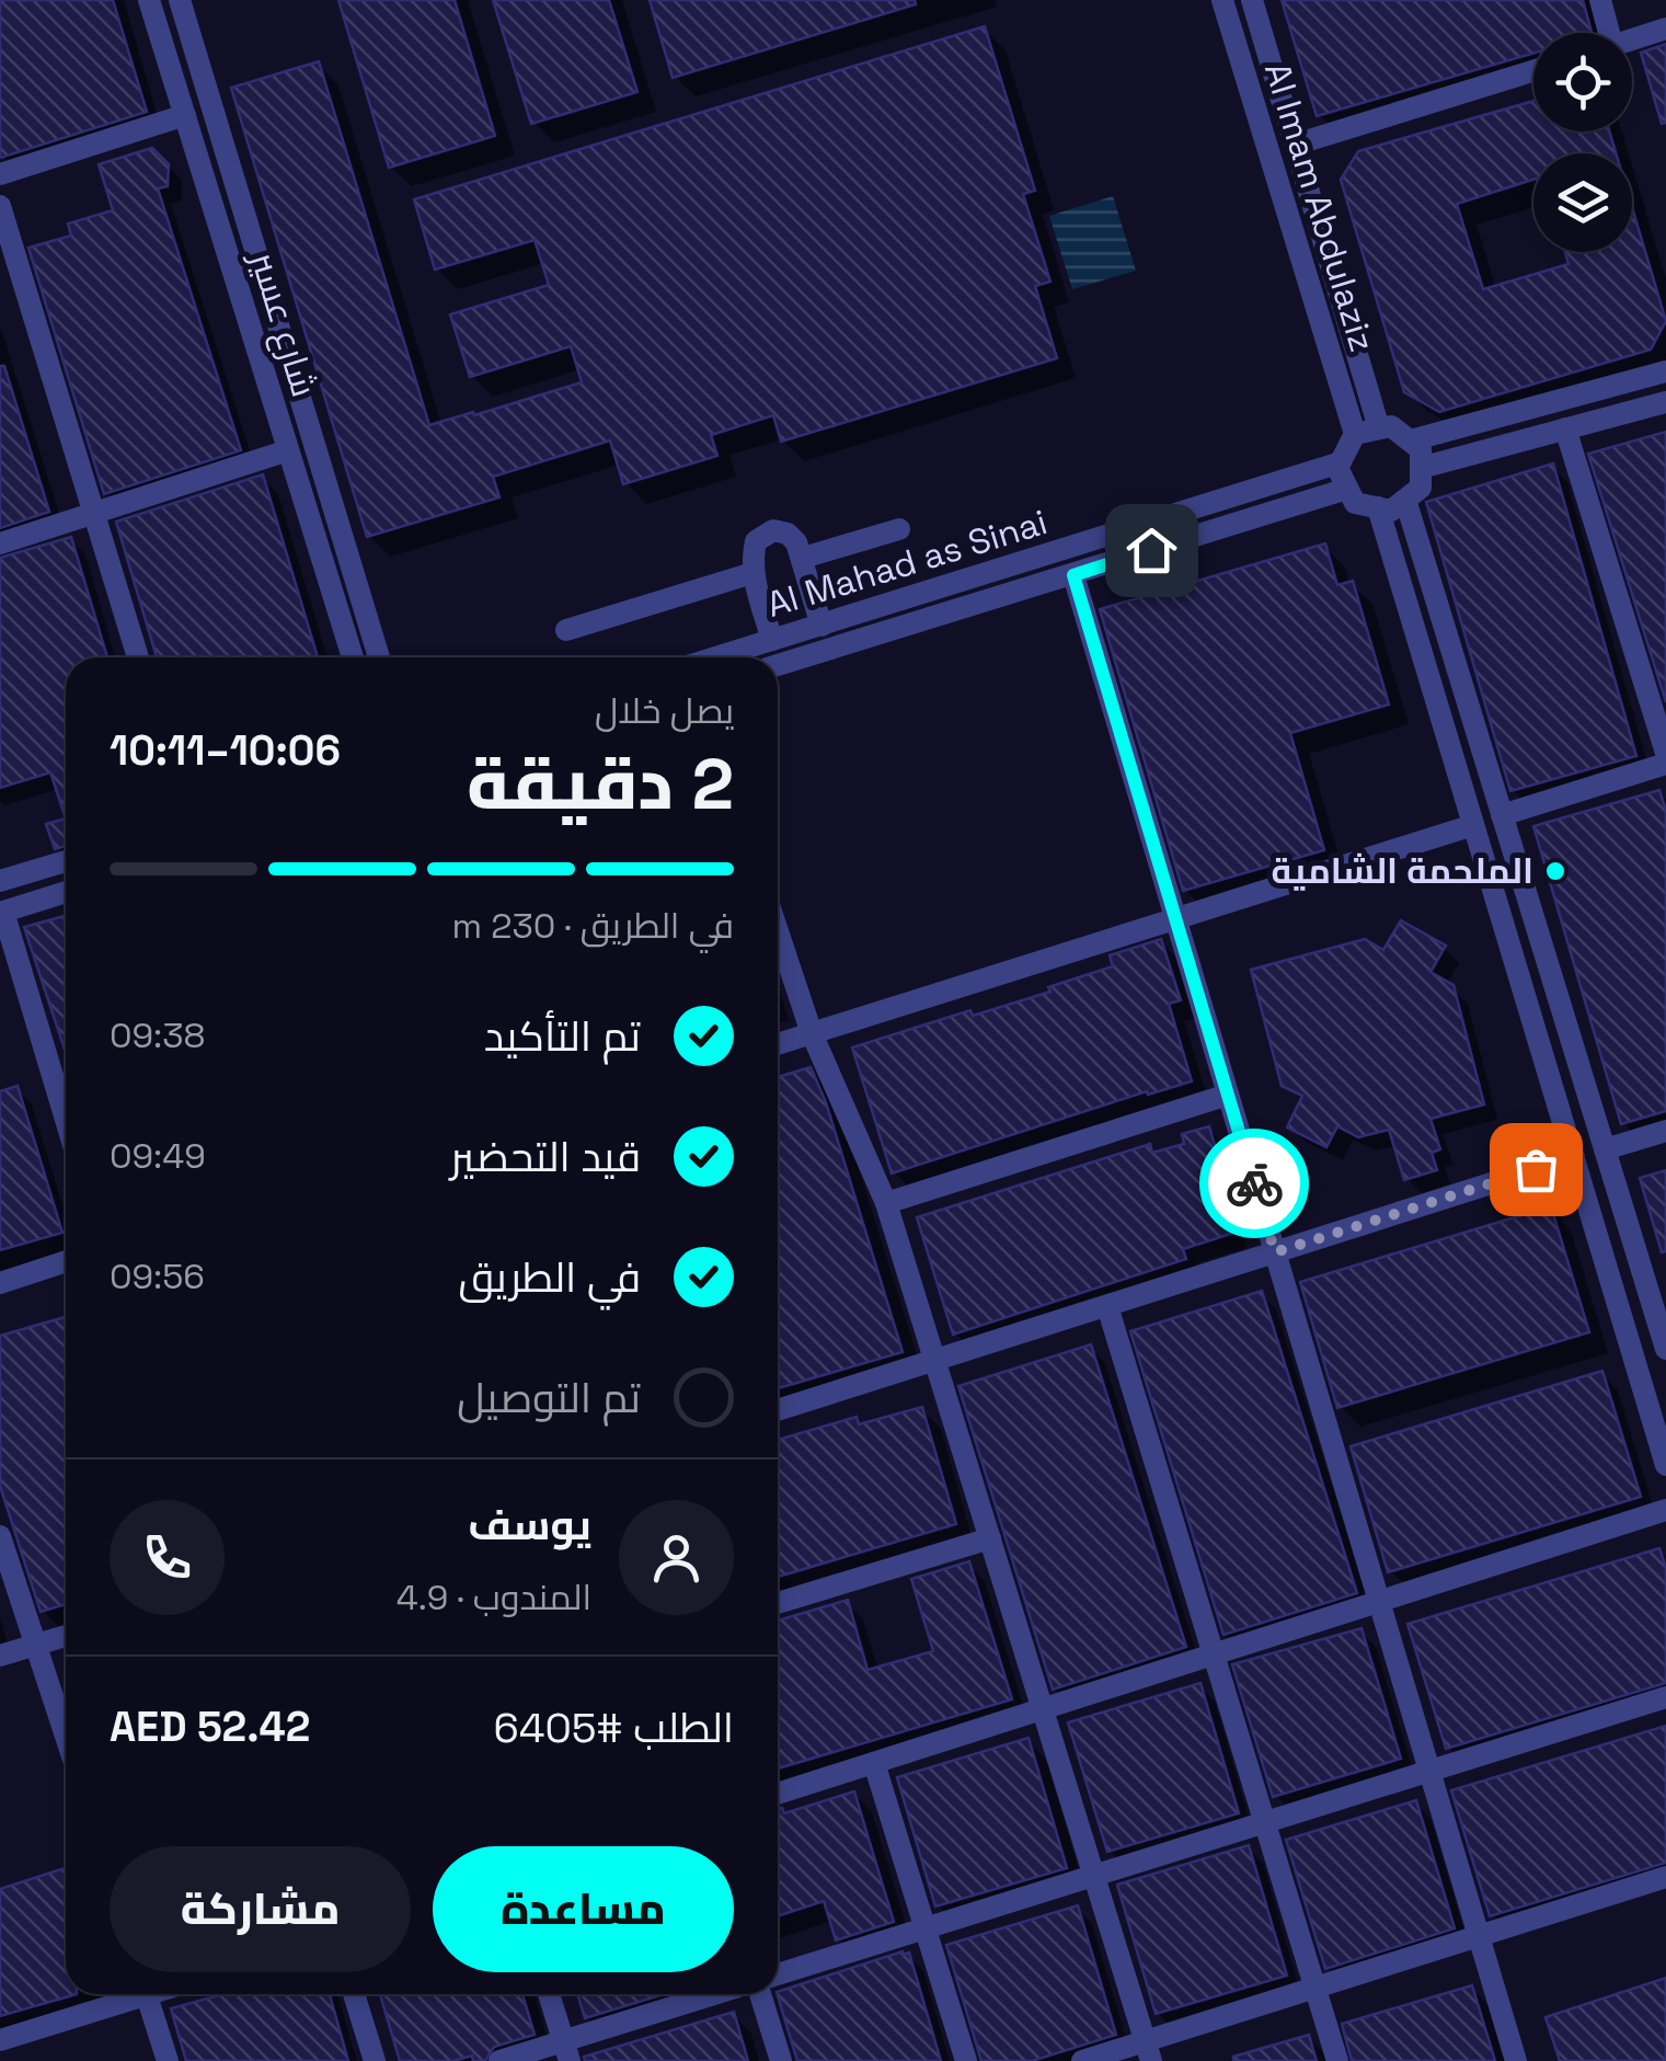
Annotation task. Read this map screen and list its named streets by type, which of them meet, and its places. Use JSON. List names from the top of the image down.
{
  "streets": {
    "street": ["Al Imam Abdulaziz", "شارع عسير", "Al Mahad as Sinai"]
  },
  "crossings": [
    ["Al Imam Abdulaziz", "Al Mahad as Sinai"]
  ],
  "places": ["الملحمة الشامية"],
  "page": {
    "heading": ["2 دقيقة", "يصل خلال", "10:06–10:11"],
    "panel": [
      "يوسف",
      "المندوب · 4.9",
      "الطلب #6405",
      "AED 52.42"
    ],
    "bar": "في الطريق · 230 m",
    "list": [
      ["تم التأكيد", "09:38"],
      ["قيد التحضير", "09:49"],
      ["في الطريق", "09:56"],
      "تم التوصيل"
    ],
    "buttons": ["مساعدة", "مشاركة"]
  }
}
